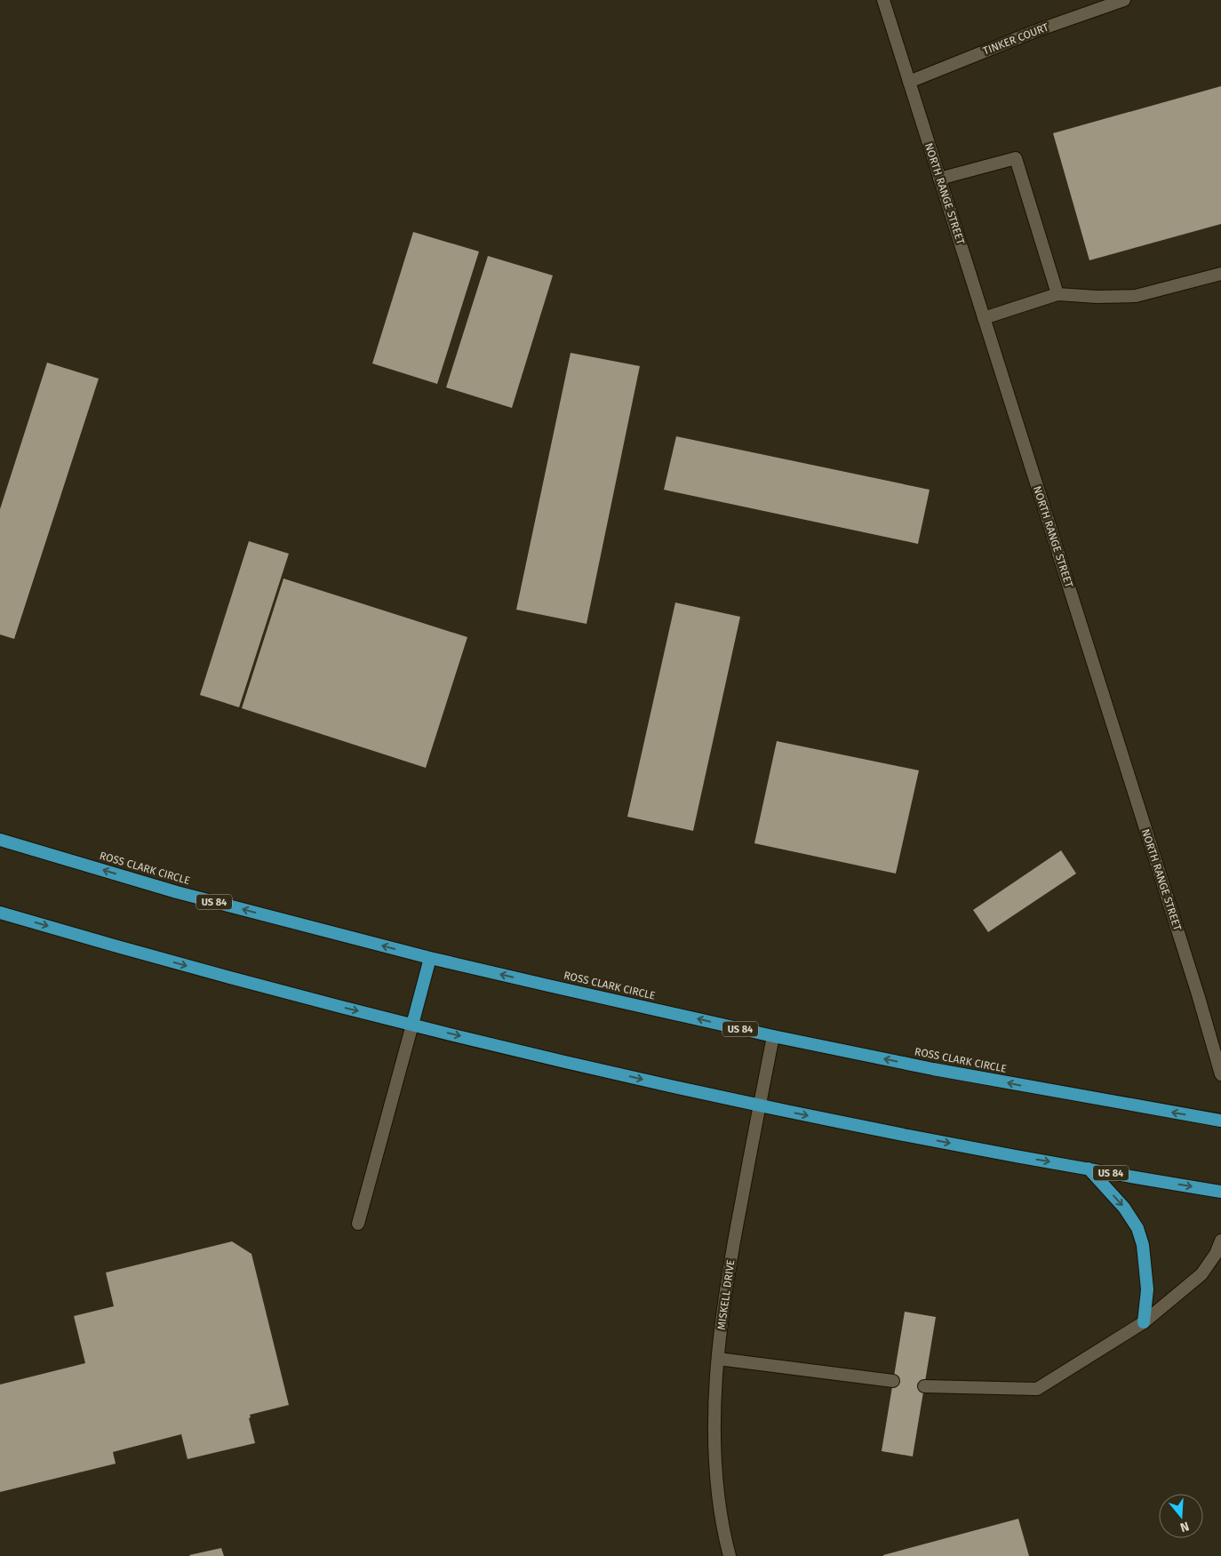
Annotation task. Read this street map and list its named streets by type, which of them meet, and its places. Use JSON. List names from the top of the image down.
{
  "streets": {
    "highway": ["ROSS CLARK CIRCLE", "US 84"],
    "street": ["TINKER COURT", "NORTH RANGE STREET", "MISKELL DRIVE"]
  },
  "crossings": [
    ["TINKER COURT", "NORTH RANGE STREET"],
    ["ROSS CLARK CIRCLE", "MISKELL DRIVE"],
    ["US 84", "MISKELL DRIVE"]
  ],
  "north": "bottom"
}
